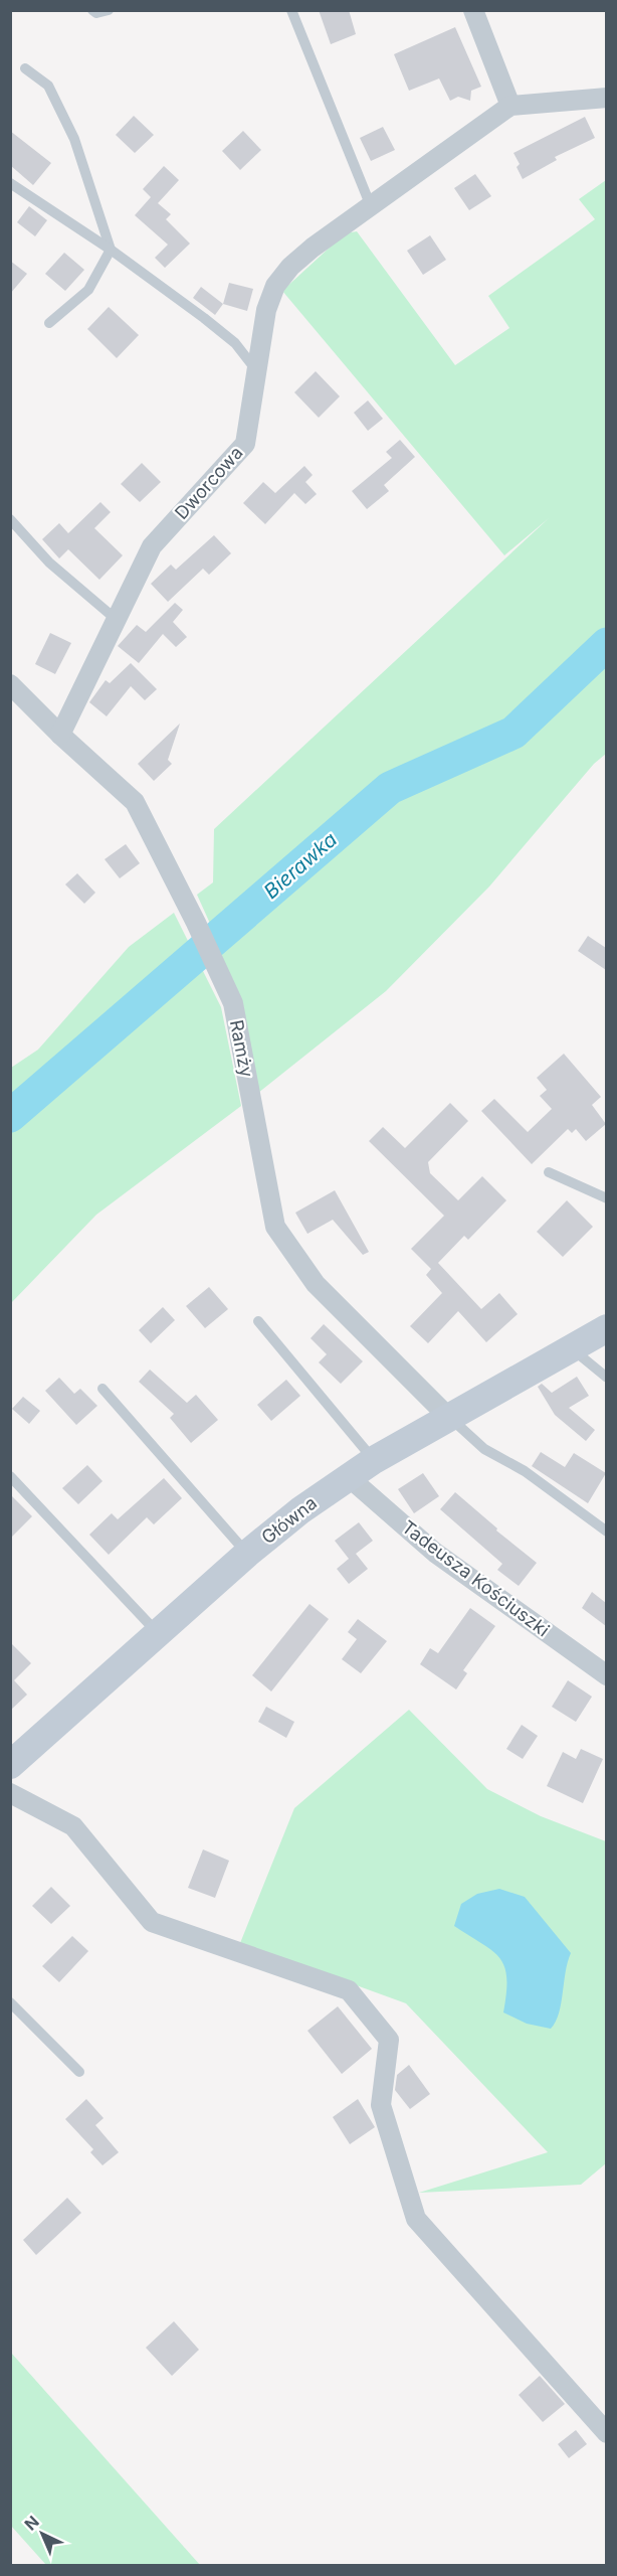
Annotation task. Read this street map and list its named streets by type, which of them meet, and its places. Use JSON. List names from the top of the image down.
{
  "streets": {
    "main road": ["Główna"],
    "street": ["Dworcowa", "Ramży", "Tadeusza Kościuszki"]
  },
  "crossings": [
    ["Dworcowa", "Ramży"],
    ["Ramży", "Główna"],
    ["Główna", "Tadeusza Kościuszki"]
  ],
  "water": ["Bierawka"],
  "north": "top left"
}
